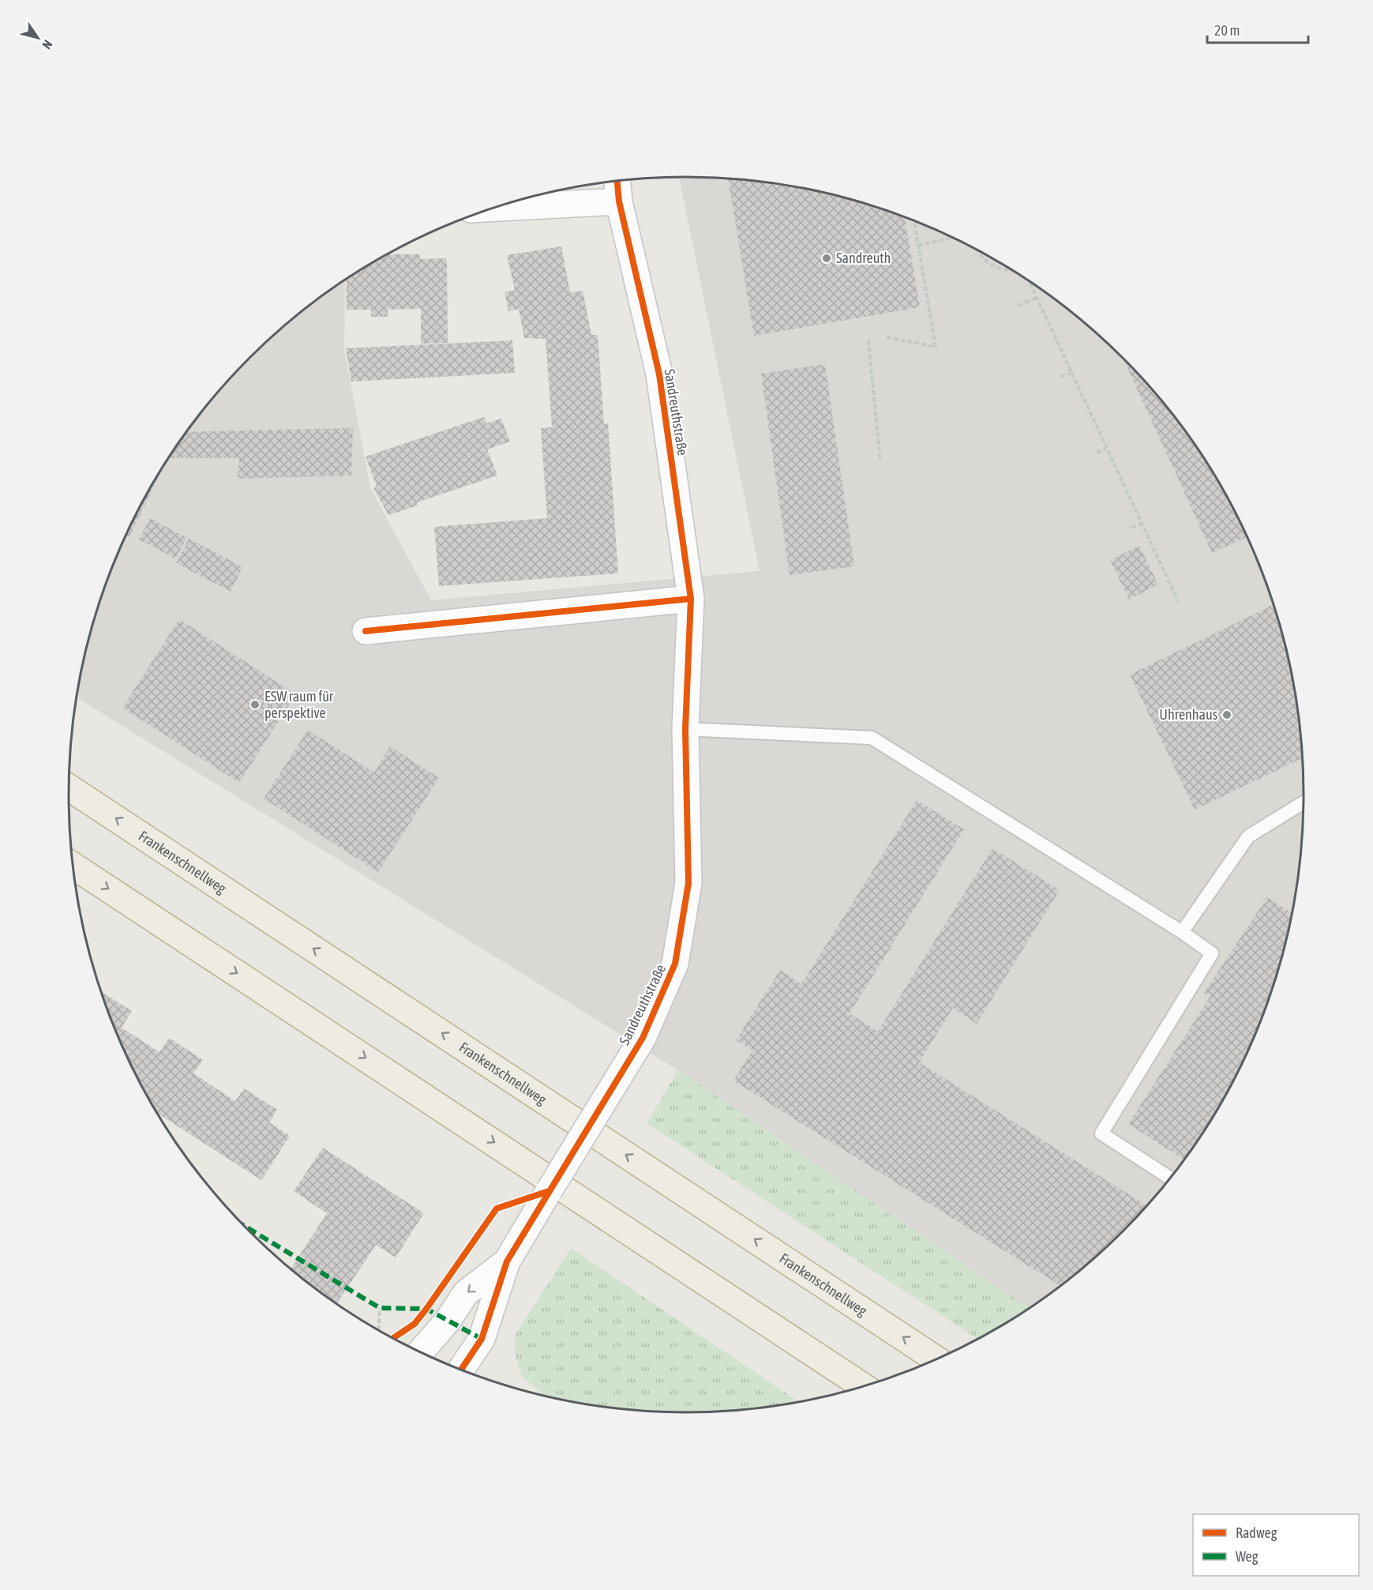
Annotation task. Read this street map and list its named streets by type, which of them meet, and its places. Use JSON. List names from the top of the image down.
{
  "streets": {
    "highway": ["Frankenschnellweg"],
    "street": ["Sandreuthstraße"]
  },
  "places": ["Sandreuth", "ESW raum für perspektive", "Uhrenhaus"],
  "legend": ["Radweg", "Weg"],
  "scale_bar": "20 m",
  "north": "bottom right"
}
